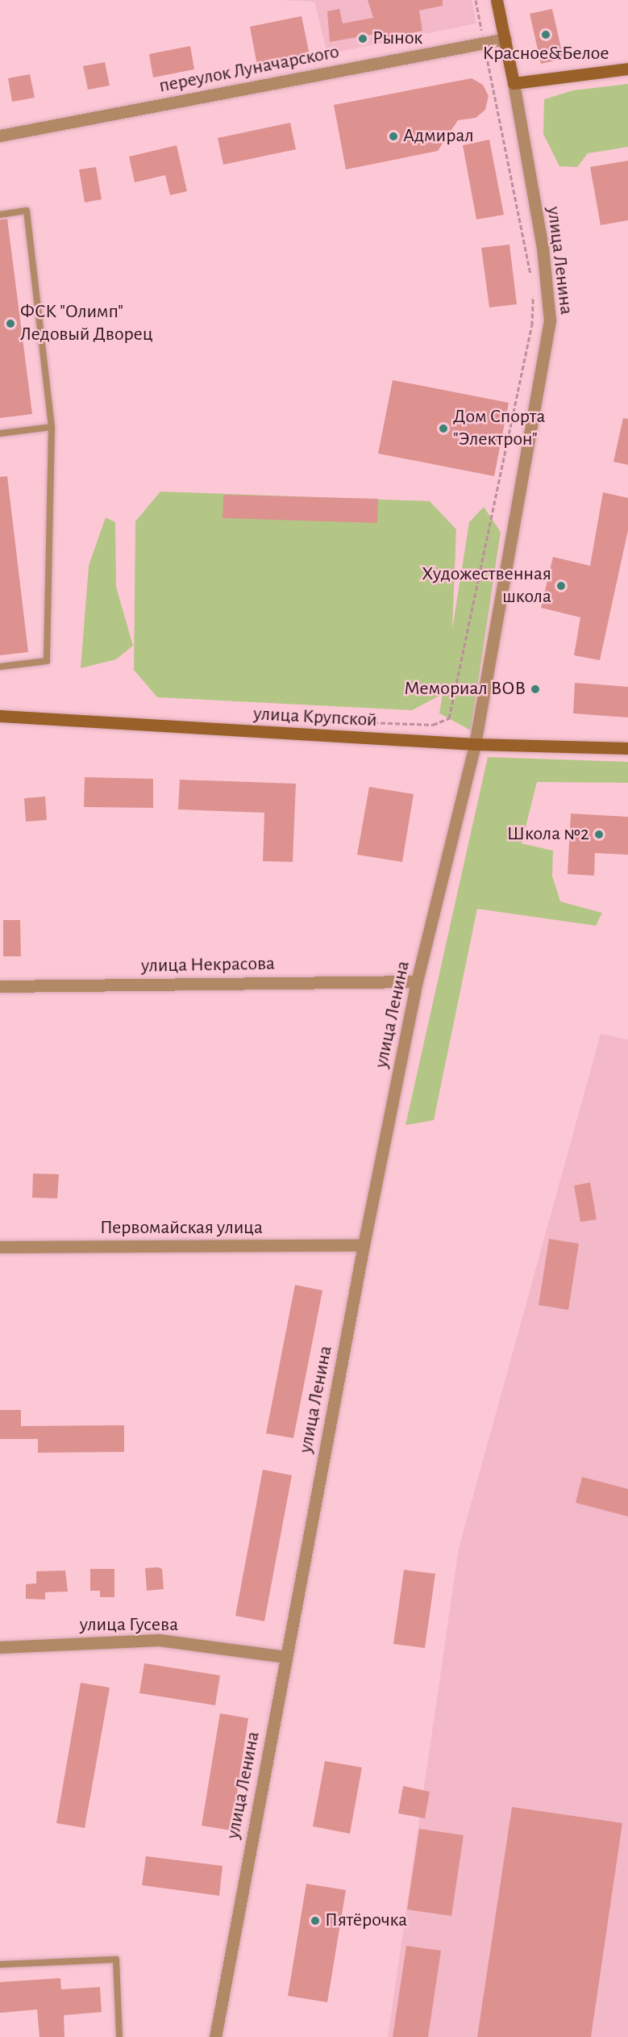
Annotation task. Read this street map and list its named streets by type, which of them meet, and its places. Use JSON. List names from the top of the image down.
{
  "streets": {
    "street": [
      "переулок Луначарского",
      "улица Ленина",
      "улица Крупской",
      "улица Некрасова",
      "Первомайская улица",
      "улица Гусева"
    ]
  },
  "crossings": [
    ["переулок Луначарского", "улица Ленина"],
    ["улица Ленина", "улица Крупской"],
    ["улица Ленина", "улица Некрасова"],
    ["улица Ленина", "Первомайская улица"],
    ["улица Ленина", "улица Гусева"]
  ],
  "places": [
    "Красное&Белое",
    "Рынок",
    "Адмирал",
    "ФСК \"Олимп\" Ледовый Дворец",
    "Дом Спорта \"Электрон\"",
    "Художественная школа",
    "Мемориал ВОВ",
    "Школа №2",
    "Пятёрочка"
  ]
}
